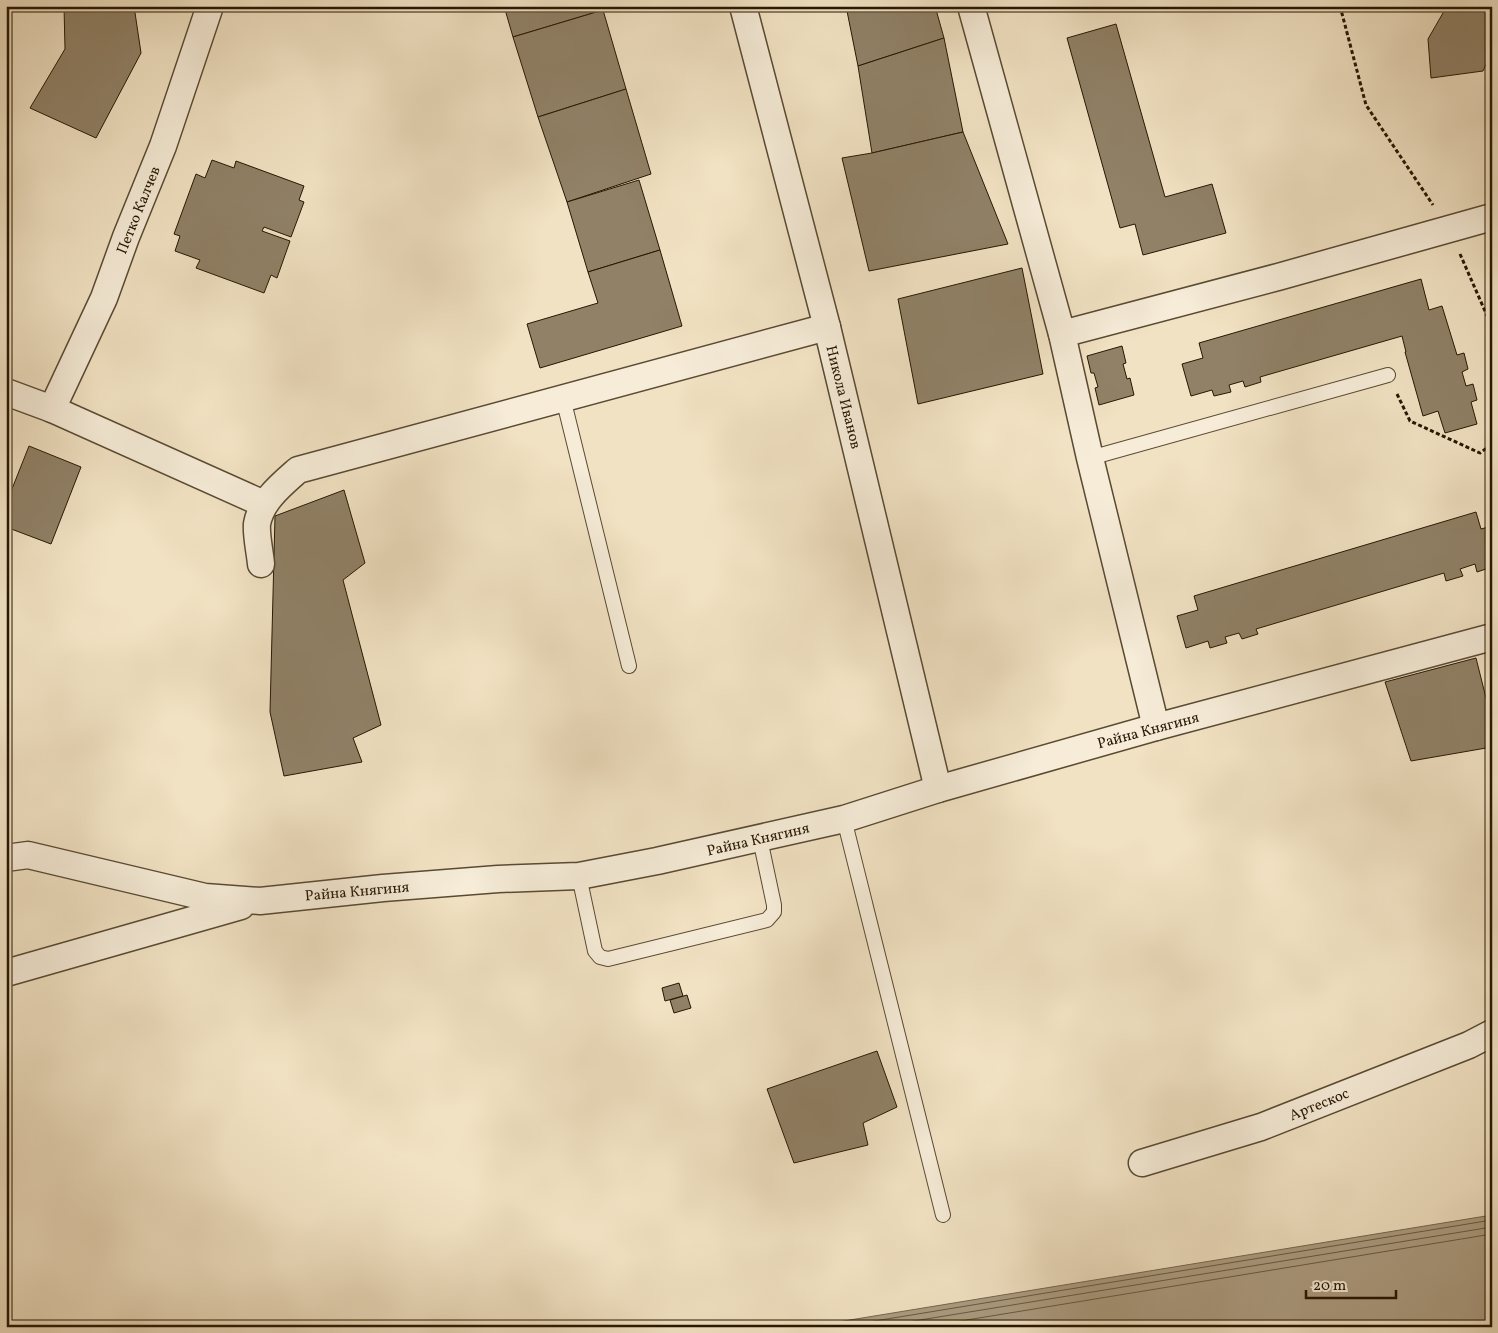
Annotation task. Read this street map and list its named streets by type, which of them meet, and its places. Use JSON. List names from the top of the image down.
{
  "streets": {
    "street": [
      "Петко Калчев",
      "Никола Иванов",
      "Райна Княгиня",
      "Артескос"
    ]
  },
  "crossings": [
    ["Никола Иванов", "Райна Княгиня"]
  ],
  "scale_bar": "20 m"
}
